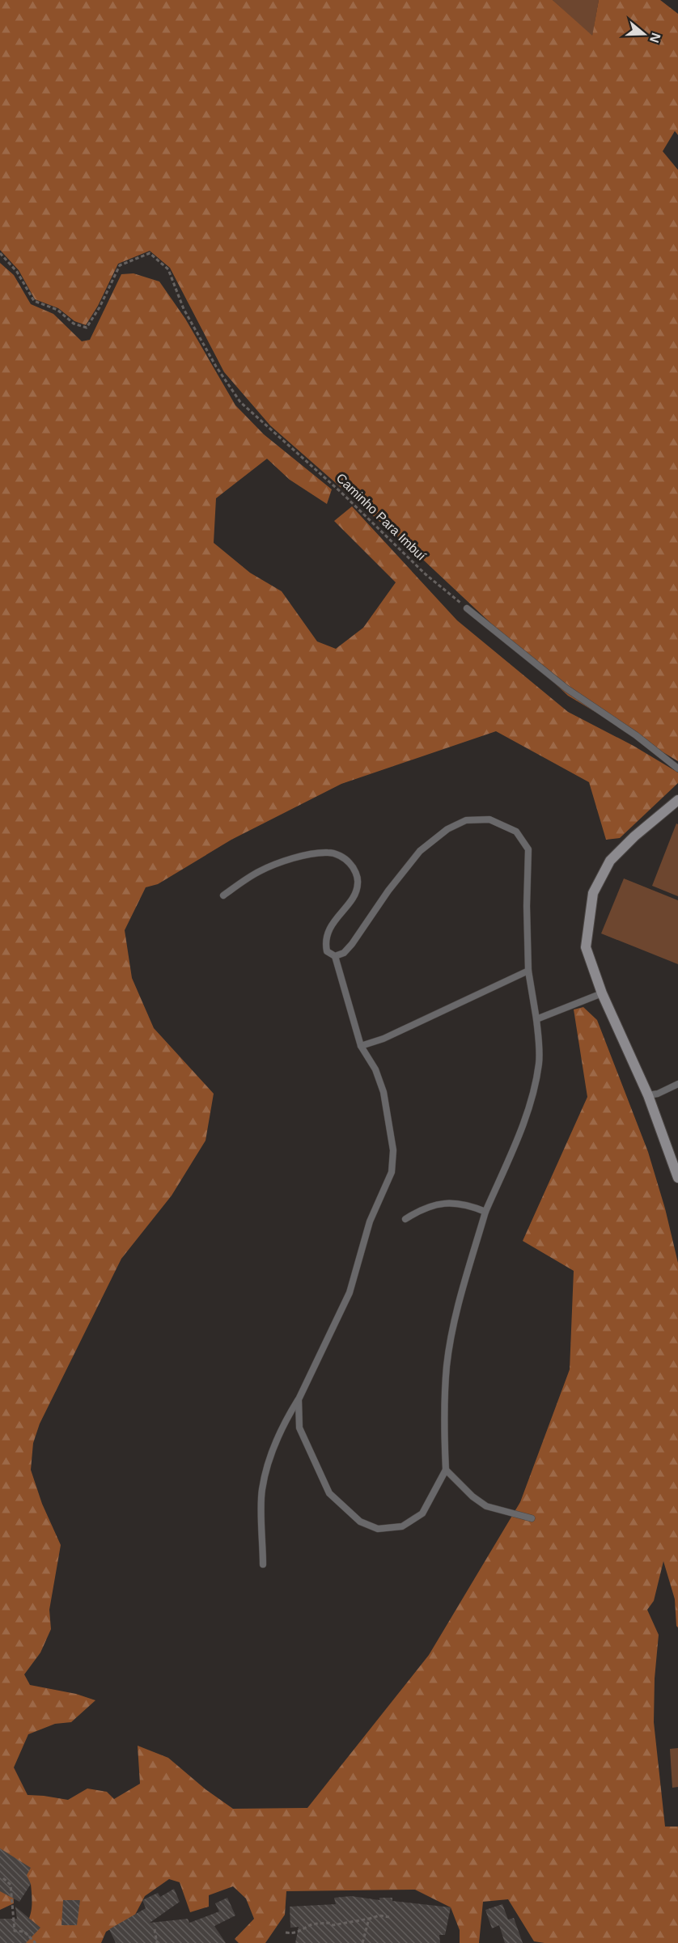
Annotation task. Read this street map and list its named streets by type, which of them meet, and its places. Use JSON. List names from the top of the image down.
{
  "streets": {
    "path": ["Caminho Para Imbuí"]
  },
  "north": "right"
}
